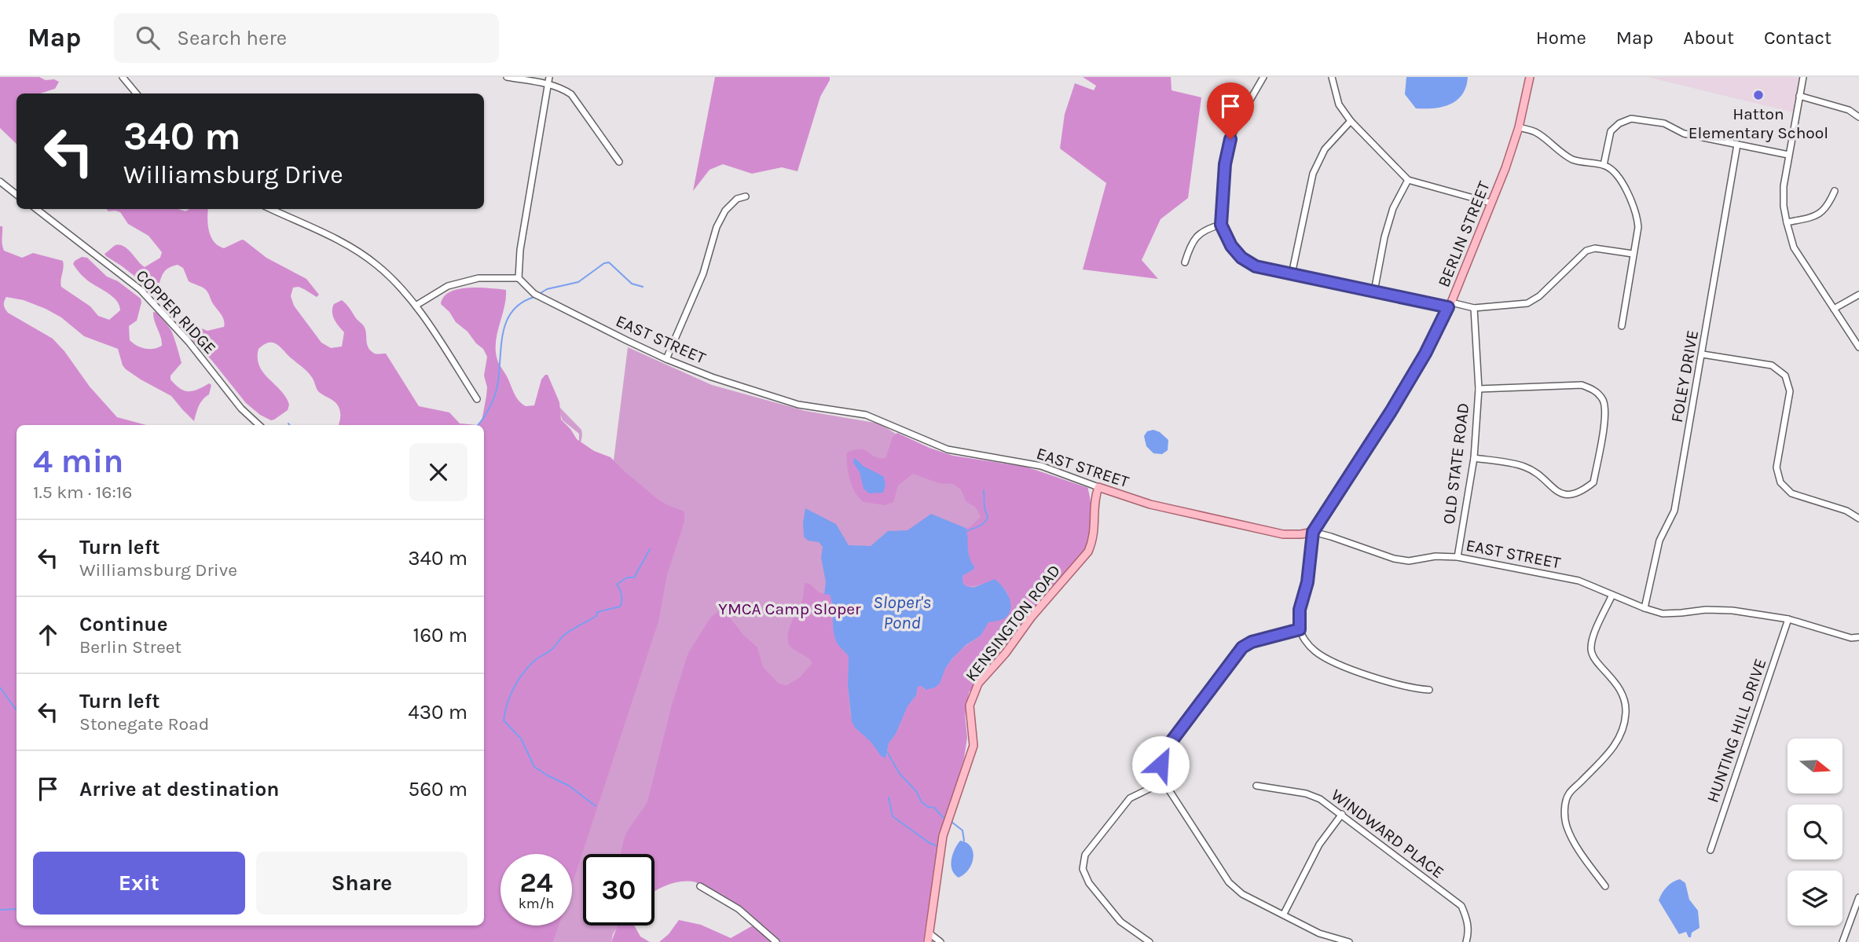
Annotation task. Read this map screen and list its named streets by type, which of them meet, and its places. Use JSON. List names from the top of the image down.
{
  "streets": {
    "main road": ["BERLIN STREET", "EAST STREET", "KENSINGTON ROAD"],
    "street": [
      "COPPER RIDGE",
      "FOLEY DRIVE",
      "OLD STATE ROAD",
      "HUNTING HILL DRIVE",
      "WINDWARD PLACE"
    ]
  },
  "crossings": [
    ["BERLIN STREET", "EAST STREET"],
    ["EAST STREET", "FOLEY DRIVE"],
    ["EAST STREET", "OLD STATE ROAD"],
    ["EAST STREET", "KENSINGTON ROAD"],
    ["EAST STREET", "HUNTING HILL DRIVE"]
  ],
  "water": ["Sloper's Pond"],
  "parks": ["YMCA Camp Sloper"],
  "places": ["Hatton Elementary School"],
  "north": "right",
  "page": {
    "header": "Map",
    "search": "Search here",
    "nav": [
      "Home",
      "Map",
      "About",
      "Contact"
    ],
    "turn": ["340 m", "Williamsburg Drive"],
    "heading": ["4 min", "1.5 km · 16:16"],
    "list": [
      {
        "name": "Turn left",
        "note": "Williamsburg Drive",
        "value": "340 m"
      },
      {
        "name": "Continue",
        "note": "Berlin Street",
        "value": "160 m"
      },
      {
        "name": "Turn left",
        "note": "Stonegate Road",
        "value": "430 m"
      },
      {
        "name": "Arrive at destination",
        "value": "560 m"
      }
    ],
    "buttons": ["Exit", "Share"],
    "speed": "24 km/h",
    "limit": "30"
  }
}
